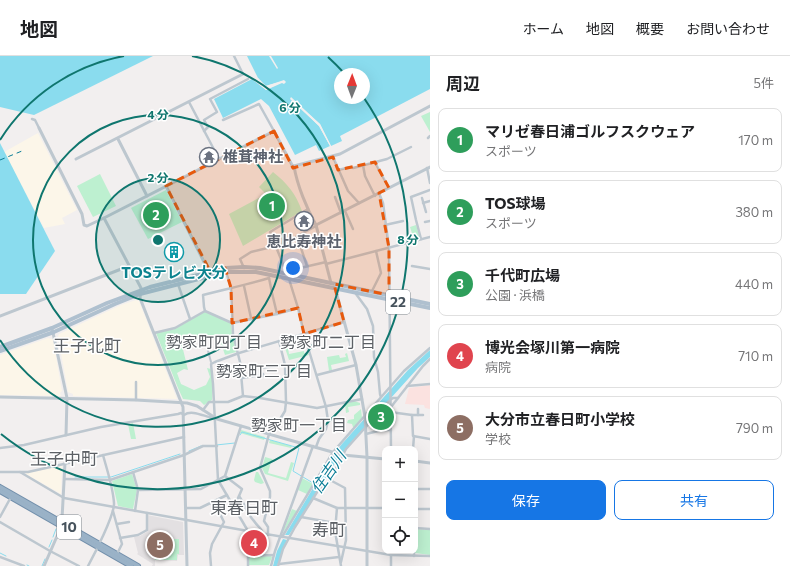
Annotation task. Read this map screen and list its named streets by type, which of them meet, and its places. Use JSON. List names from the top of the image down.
{
  "streets": {
    "highway": ["10"],
    "main road": ["22"]
  },
  "districts": [
    "勢家町四丁目",
    "勢家町二丁目",
    "王子北町",
    "勢家町三丁目",
    "勢家町一丁目",
    "王子中町",
    "東春日町",
    "寿町"
  ],
  "water": ["住吉川"],
  "places": {
    "temple": ["椎茸神社", "恵比寿神社"],
    "building": ["TOSテレビ大分"]
  },
  "north": "top",
  "page": {
    "header": "地図",
    "nav": [
      "ホーム",
      "地図",
      "概要",
      "お問い合わせ"
    ],
    "heading": ["周辺", "5件"],
    "list": [
      {
        "mark": "1",
        "name": "マリゼ春日浦ゴルフスクウェア",
        "note": "スポーツ",
        "value": "170 m"
      },
      {
        "mark": "2",
        "name": "TOS球場",
        "note": "スポーツ",
        "value": "380 m"
      },
      {
        "mark": "3",
        "name": "千代町広場",
        "note": "公園 · 浜橋",
        "value": "440 m"
      },
      {
        "mark": "4",
        "name": "博光会塚川第一病院",
        "note": "病院",
        "value": "710 m"
      },
      {
        "mark": "5",
        "name": "大分市立春日町小学校",
        "note": "学校",
        "value": "790 m"
      }
    ],
    "pins": [
      "1",
      "2",
      "3",
      "4",
      "5"
    ],
    "map_buttons": ["+", "−"],
    "buttons": ["保存", "共有"]
  },
  "rings": [
    "6 分",
    "4 分",
    "2 分",
    "8 分"
  ]
}
